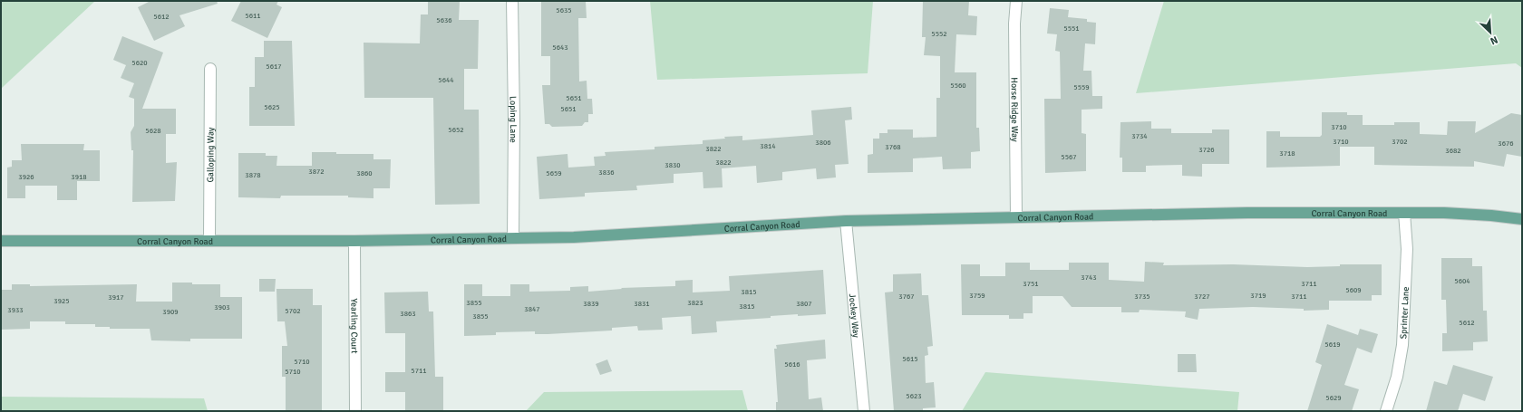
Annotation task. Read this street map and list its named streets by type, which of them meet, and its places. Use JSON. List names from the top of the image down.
{
  "streets": {
    "main road": ["Corral Canyon Road"],
    "street": [
      "Horse Ridge Way",
      "Loping Lane",
      "Galloping Way",
      "Sprinter Lane",
      "Jockey Way",
      "Yearling Court"
    ]
  },
  "crossings": [
    ["Horse Ridge Way", "Corral Canyon Road"],
    ["Loping Lane", "Corral Canyon Road"],
    ["Galloping Way", "Corral Canyon Road"],
    ["Corral Canyon Road", "Sprinter Lane"],
    ["Corral Canyon Road", "Jockey Way"],
    ["Corral Canyon Road", "Yearling Court"]
  ],
  "house_numbers": [
    "5635",
    "5611",
    "5612",
    "5636",
    "5551",
    "5552",
    "5643",
    "5620",
    "5617",
    "5644",
    "5560",
    "5559",
    "5651",
    "5625",
    "5651",
    "3710",
    "5652",
    "5628",
    "3734",
    "3710",
    "3702",
    "3806",
    "3676",
    "3814",
    "3768",
    "3822",
    "3726",
    "3682",
    "3718",
    "5567",
    "3822",
    "3830",
    "3872",
    "3836",
    "3860",
    "5659",
    "3878",
    "3926",
    "3918",
    "3743",
    "5604",
    "3751",
    "3711",
    "5609",
    "3815",
    "3759",
    "3719",
    "3767",
    "3735",
    "3727",
    "3711",
    "3917",
    "3925",
    "3855",
    "3823",
    "3839",
    "3831",
    "3807",
    "3815",
    "3903",
    "3847",
    "3933",
    "5702",
    "3909",
    "3863",
    "3855",
    "5612",
    "5619",
    "5615",
    "5710",
    "5616",
    "5711",
    "5710",
    "5623",
    "5629"
  ],
  "north": "bottom right"
}
